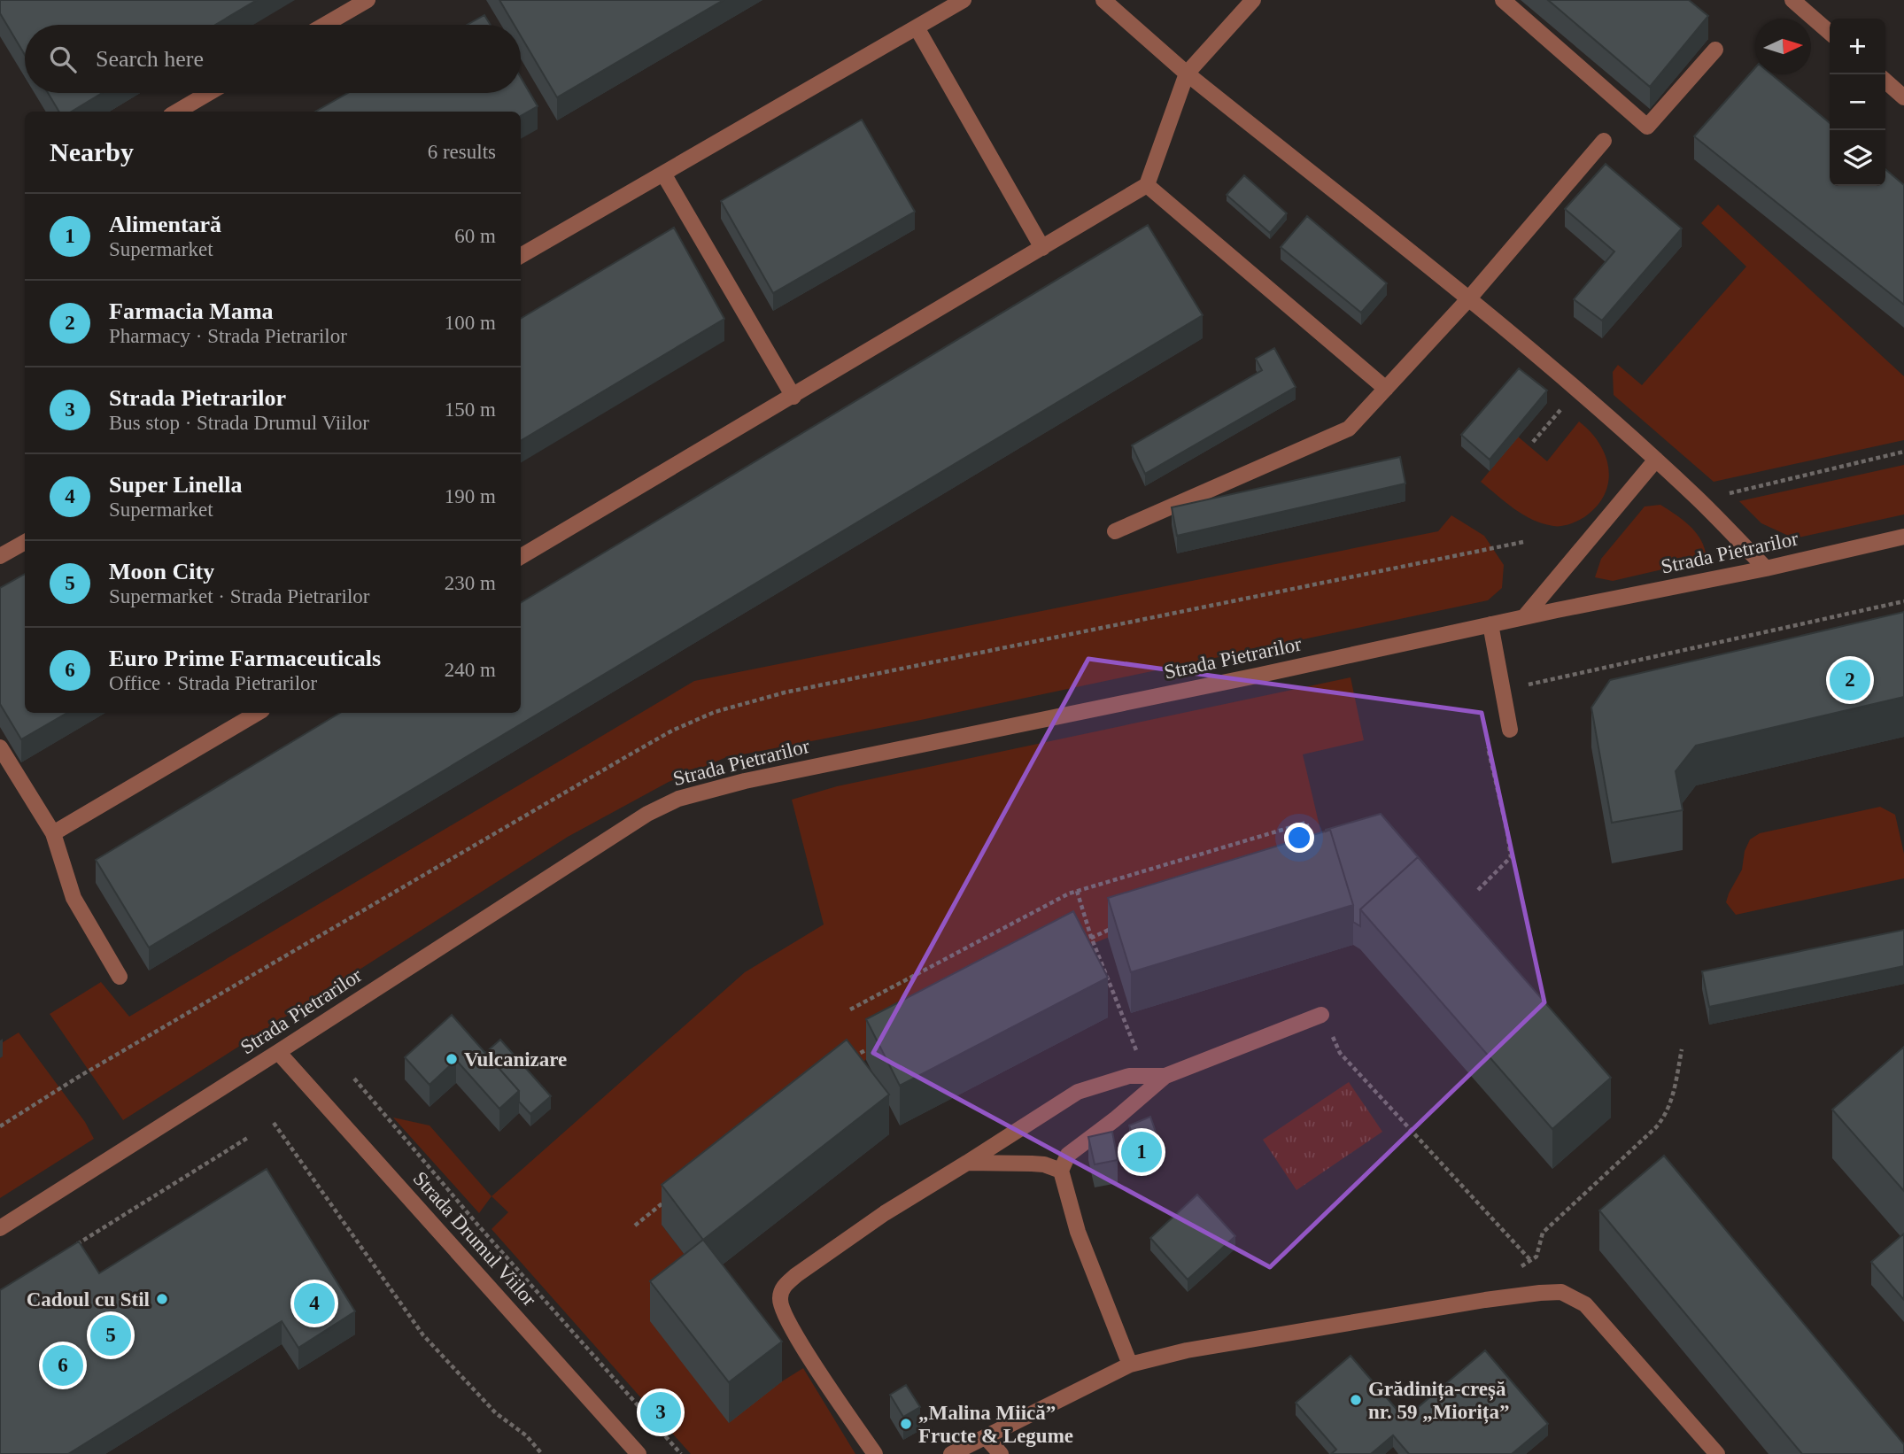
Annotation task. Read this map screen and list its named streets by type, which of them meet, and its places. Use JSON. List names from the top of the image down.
{
  "streets": {
    "street": ["Strada Pietrarilor", "Strada Drumul Viilor"]
  },
  "crossings": [
    ["Strada Pietrarilor", "Strada Drumul Viilor"]
  ],
  "places": [
    "Vulcanizare",
    "Cadoul cu Stil",
    "Grădinița-creșă nr. 59 „Miorița”",
    "„Malina Miică” Fructe & Legume"
  ],
  "north": "right",
  "page": {
    "map_buttons": ["+", "−"],
    "search": "Search here",
    "heading": ["Nearby", "6 results"],
    "list": [
      {
        "mark": "1",
        "name": "Alimentară",
        "note": "Supermarket",
        "value": "60 m"
      },
      {
        "mark": "2",
        "name": "Farmacia Mama",
        "note": "Pharmacy · Strada Pietrarilor",
        "value": "100 m"
      },
      {
        "mark": "3",
        "name": "Strada Pietrarilor",
        "note": "Bus stop · Strada Drumul Viilor",
        "value": "150 m"
      },
      {
        "mark": "4",
        "name": "Super Linella",
        "note": "Supermarket",
        "value": "190 m"
      },
      {
        "mark": "5",
        "name": "Moon City",
        "note": "Supermarket · Strada Pietrarilor",
        "value": "230 m"
      },
      {
        "mark": "6",
        "name": "Euro Prime Farmaceuticals",
        "note": "Office · Strada Pietrarilor",
        "value": "240 m"
      }
    ],
    "pins": [
      "2",
      "1",
      "4",
      "5",
      "6",
      "3"
    ]
  }
}
